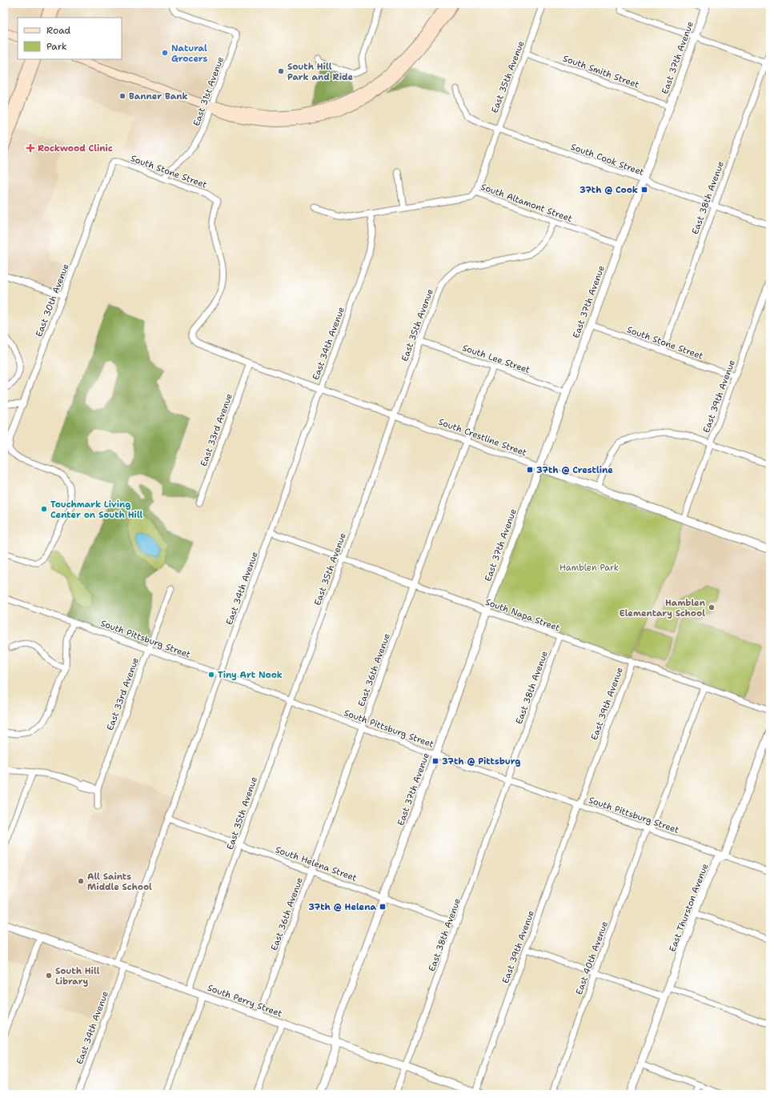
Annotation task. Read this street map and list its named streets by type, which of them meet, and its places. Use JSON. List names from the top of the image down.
{
  "streets": {
    "street": [
      "East 37th Avenue",
      "South Smith Street",
      "East 35th Avenue",
      "East 31st Avenue",
      "South Cook Street",
      "South Stone Street",
      "East 38th Avenue",
      "South Altamont Street",
      "East 30th Avenue",
      "East 34th Avenue",
      "South Lee Street",
      "East 39th Avenue",
      "East 33rd Avenue",
      "South Crestline Street",
      "South Napa Street",
      "South Pittsburg Street",
      "East 36th Avenue",
      "South Helena Street",
      "East Thurston Avenue",
      "East 40th Avenue",
      "South Perry Street"
    ]
  },
  "crossings": [
    ["East 37th Avenue", "South Smith Street"],
    ["East 37th Avenue", "South Cook Street"],
    ["East 37th Avenue", "South Stone Street"],
    ["East 37th Avenue", "South Altamont Street"],
    ["East 37th Avenue", "South Lee Street"],
    ["East 37th Avenue", "South Crestline Street"],
    ["East 37th Avenue", "South Napa Street"],
    ["East 37th Avenue", "South Pittsburg Street"],
    ["East 37th Avenue", "South Helena Street"],
    ["East 37th Avenue", "South Perry Street"],
    ["South Smith Street", "East 35th Avenue"],
    ["East 35th Avenue", "South Cook Street"],
    ["East 35th Avenue", "South Altamont Street"],
    ["East 35th Avenue", "South Lee Street"],
    ["East 35th Avenue", "South Crestline Street"],
    ["East 35th Avenue", "South Napa Street"],
    ["East 35th Avenue", "South Pittsburg Street"],
    ["East 35th Avenue", "South Helena Street"],
    ["East 35th Avenue", "South Perry Street"],
    ["East 31st Avenue", "South Stone Street"],
    ["South Cook Street", "East 38th Avenue"],
    ["South Stone Street", "East 38th Avenue"],
    ["South Stone Street", "East 30th Avenue"],
    ["South Stone Street", "East 39th Avenue"],
    ["South Stone Street", "South Crestline Street"],
    ["East 38th Avenue", "South Napa Street"],
    ["East 38th Avenue", "South Pittsburg Street"],
    ["East 38th Avenue", "South Helena Street"],
    ["East 38th Avenue", "South Perry Street"],
    ["South Altamont Street", "East 34th Avenue"],
    ["East 34th Avenue", "South Crestline Street"],
    ["East 34th Avenue", "South Napa Street"],
    ["East 34th Avenue", "South Pittsburg Street"],
    ["East 34th Avenue", "South Helena Street"],
    ["East 34th Avenue", "South Perry Street"],
    ["South Lee Street", "East 36th Avenue"],
    ["East 39th Avenue", "South Crestline Street"],
    ["East 39th Avenue", "South Napa Street"],
    ["East 39th Avenue", "South Pittsburg Street"],
    ["East 39th Avenue", "South Perry Street"],
    ["East 33rd Avenue", "South Crestline Street"],
    ["East 33rd Avenue", "South Pittsburg Street"],
    ["South Crestline Street", "East 36th Avenue"],
    ["South Napa Street", "East 36th Avenue"],
    ["South Napa Street", "East 40th Avenue"],
    ["South Pittsburg Street", "East 36th Avenue"],
    ["South Pittsburg Street", "East Thurston Avenue"],
    ["South Pittsburg Street", "East 40th Avenue"],
    ["East 36th Avenue", "South Helena Street"],
    ["East 36th Avenue", "South Perry Street"]
  ],
  "parks": ["Hamblen Park"],
  "places": {
    "other": [
      "Natural Grocers",
      "South Hill Park and Ride",
      "Banner Bank",
      "Touchmark Living Center on South Hill",
      "Hamblen Elementary School",
      "Tiny Art Nook",
      "All Saints Middle School",
      "South Hill Library"
    ],
    "health": ["Rockwood Clinic"],
    "transit": [
      "37th @ Cook",
      "37th @ Crestline",
      "37th @ Pittsburg",
      "37th @ Helena"
    ]
  },
  "legend": ["Road", "Park"]
}
